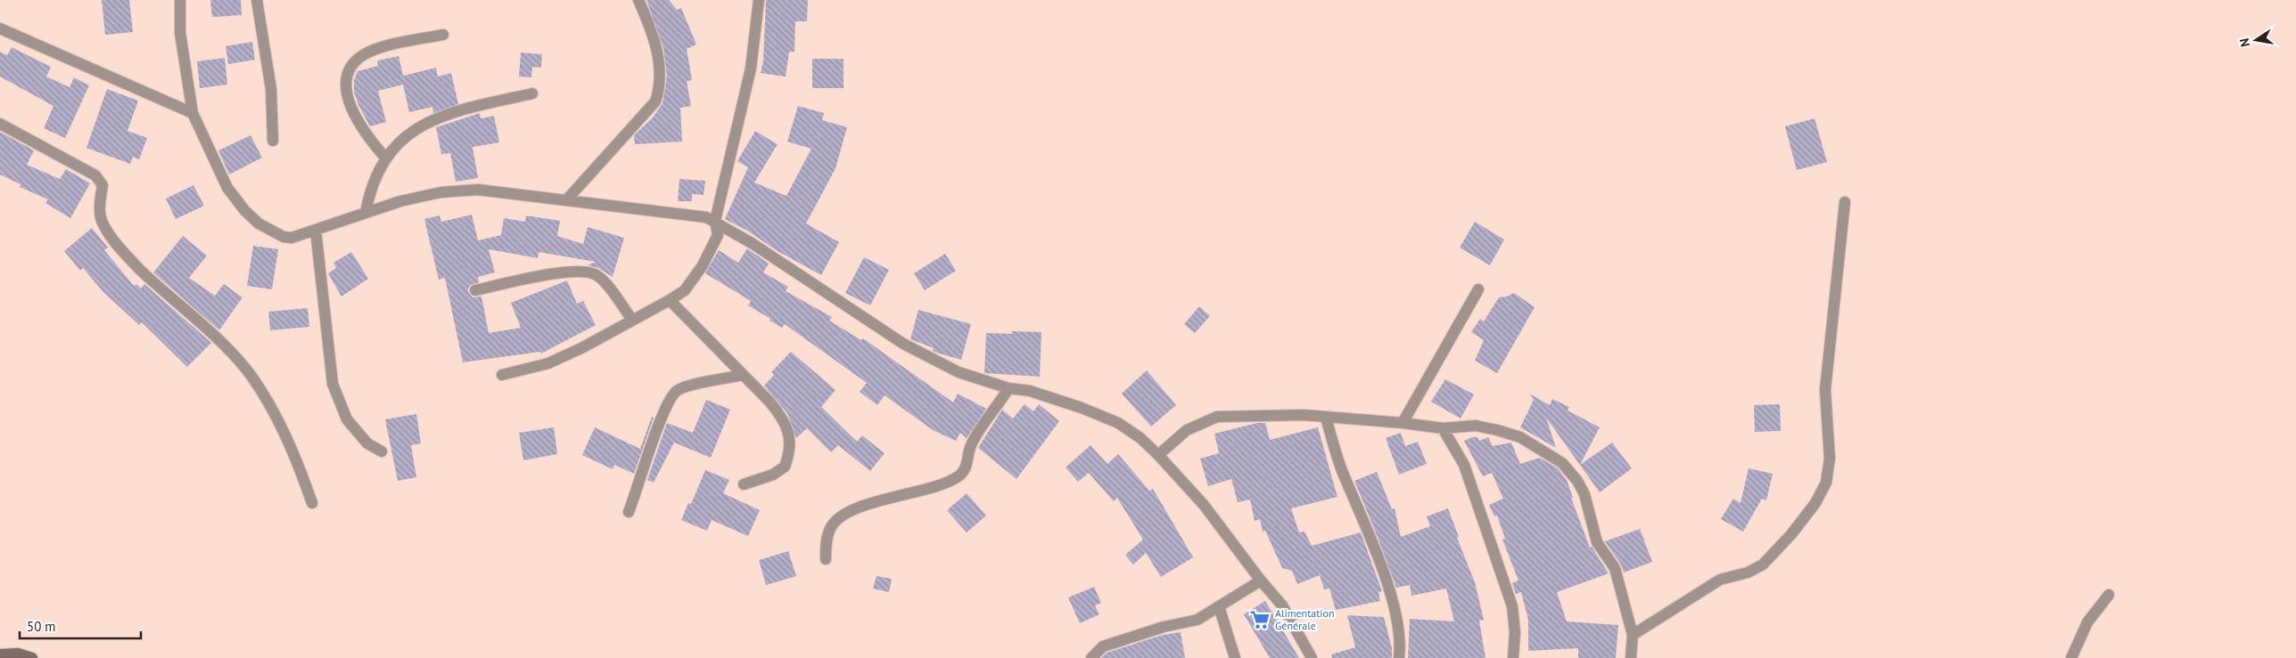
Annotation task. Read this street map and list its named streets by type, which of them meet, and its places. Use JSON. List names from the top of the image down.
{
  "places": {
    "supermarket": ["Alimentation Générale"]
  },
  "scale_bar": "50 m",
  "north": "left"
}
